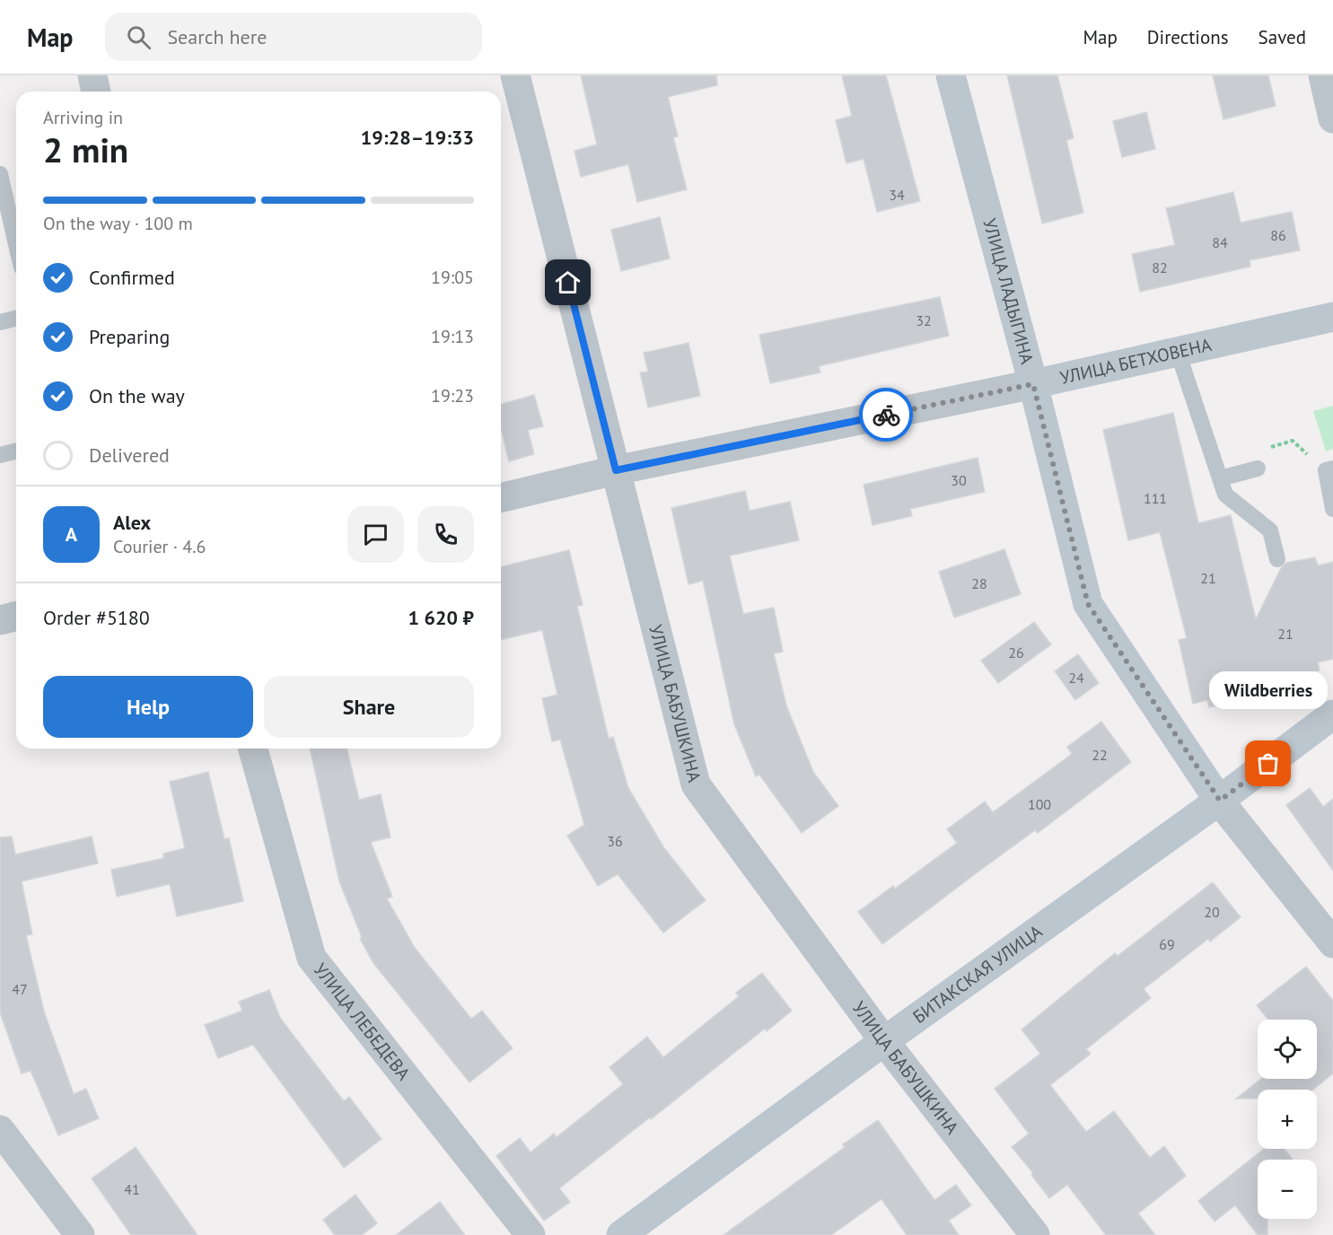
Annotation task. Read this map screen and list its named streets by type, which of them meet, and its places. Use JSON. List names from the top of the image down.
{
  "streets": {
    "street": [
      "УЛИЦА ЛАДЫГИНА",
      "УЛИЦА БЕТХОВЕНА",
      "УЛИЦА БАБУШКИНА",
      "БИТАКСКАЯ УЛИЦА",
      "УЛИЦА ЛЕБЕДЕВА"
    ]
  },
  "crossings": [
    ["УЛИЦА ЛАДЫГИНА", "УЛИЦА БЕТХОВЕНА"],
    ["УЛИЦА ЛАДЫГИНА", "БИТАКСКАЯ УЛИЦА"],
    ["УЛИЦА БЕТХОВЕНА", "УЛИЦА БАБУШКИНА"],
    ["УЛИЦА БАБУШКИНА", "БИТАКСКАЯ УЛИЦА"]
  ],
  "places": ["Wildberries"],
  "house_numbers": [
    "34",
    "86",
    "84",
    "82",
    "32",
    "30",
    "111",
    "21",
    "28",
    "21",
    "26",
    "24",
    "22",
    "100",
    "36",
    "20",
    "69",
    "47",
    "41"
  ],
  "page": {
    "header": "Map",
    "search": "Search here",
    "nav": ["Map", "Directions", "Saved"],
    "heading": ["2 min", "Arriving in", "19:28–19:33"],
    "panel": [
      "Alex",
      "Courier · 4.6",
      "Order #5180",
      "1 620 ₽"
    ],
    "bar": "On the way · 100 m",
    "list": [
      ["Confirmed", "19:05"],
      ["Preparing", "19:13"],
      ["On the way", "19:23"],
      "Delivered"
    ],
    "round": "A",
    "buttons": ["Help", "Share"],
    "bubble": "Wildberries",
    "map_buttons": ["+", "−"]
  }
}
